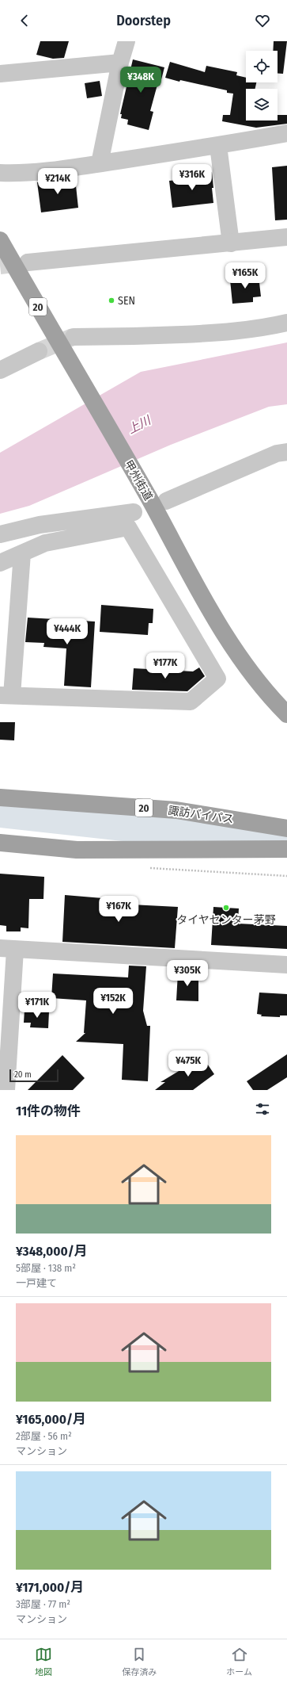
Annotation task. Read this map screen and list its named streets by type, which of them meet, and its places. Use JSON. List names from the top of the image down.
{
  "streets": {
    "highway": ["20", "甲州街道", "諏訪バイパス"]
  },
  "water": ["上川"],
  "places": ["SEN", "タイヤセンター茅野"],
  "scale_bar": "20 m",
  "page": {
    "header": "Doorstep",
    "price": [
      "¥348K",
      "¥316K",
      "¥214K",
      "¥165K",
      "¥444K",
      "¥177K",
      "¥167K",
      "¥305K",
      "¥152K",
      "¥171K",
      "¥475K"
    ],
    "scale": "20 m",
    "heading": "11件の物件",
    "list": [
      {
        "name": "¥348,000/月",
        "note": "5部屋 · 138 m² · 一戸建て"
      },
      {
        "name": "¥165,000/月",
        "note": "2部屋 · 56 m² · マンション"
      },
      {
        "name": "¥171,000/月",
        "note": "3部屋 · 77 m² · マンション"
      }
    ],
    "tabs": ["地図", "保存済み", "ホーム"]
  }
}
